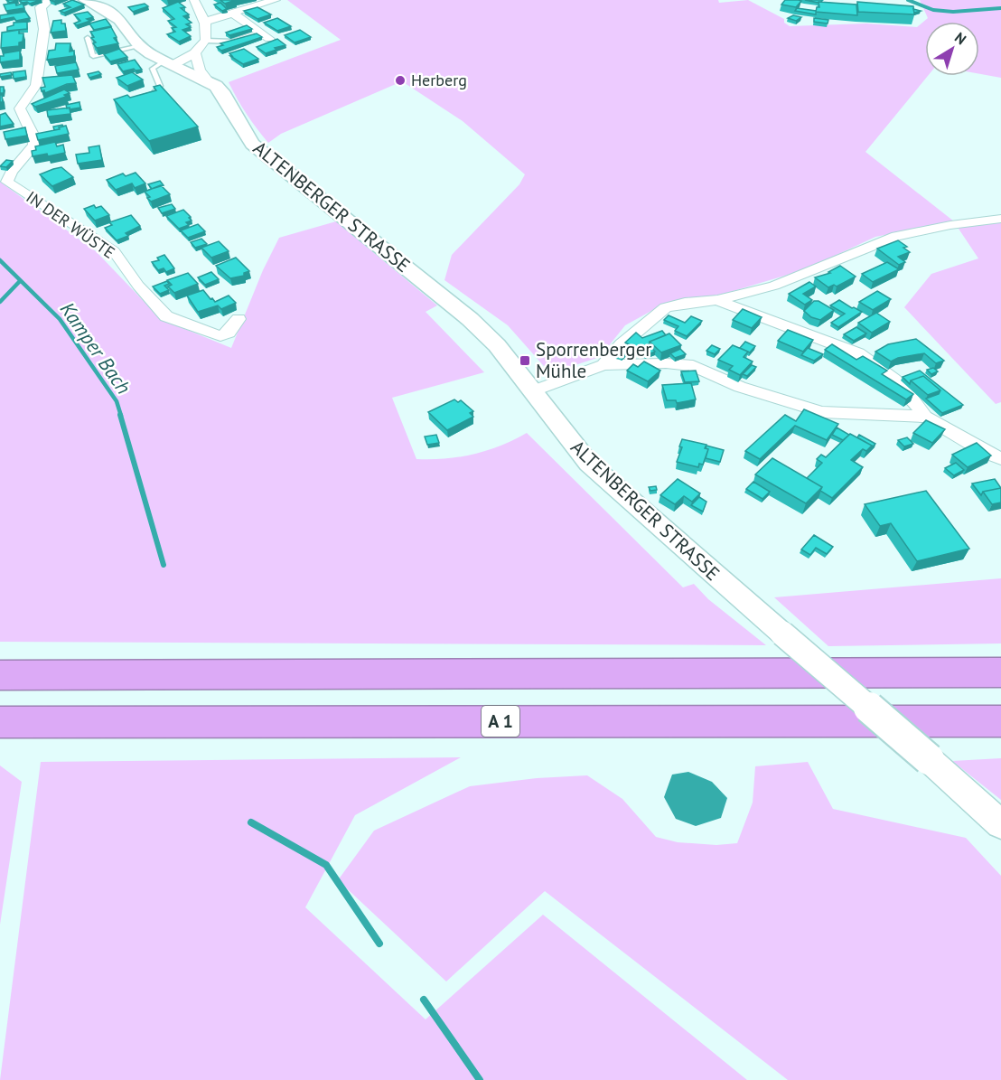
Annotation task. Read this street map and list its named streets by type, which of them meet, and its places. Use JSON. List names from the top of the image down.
{
  "streets": {
    "highway": ["A 1"],
    "main road": ["ALTENBERGER STRASSE"],
    "street": ["IN DER WÜSTE"]
  },
  "water": ["Kamper Bach"],
  "places": {
    "other": ["Herberg"],
    "transit": ["Sporrenberger Mühle"]
  },
  "north": "top right"
}
